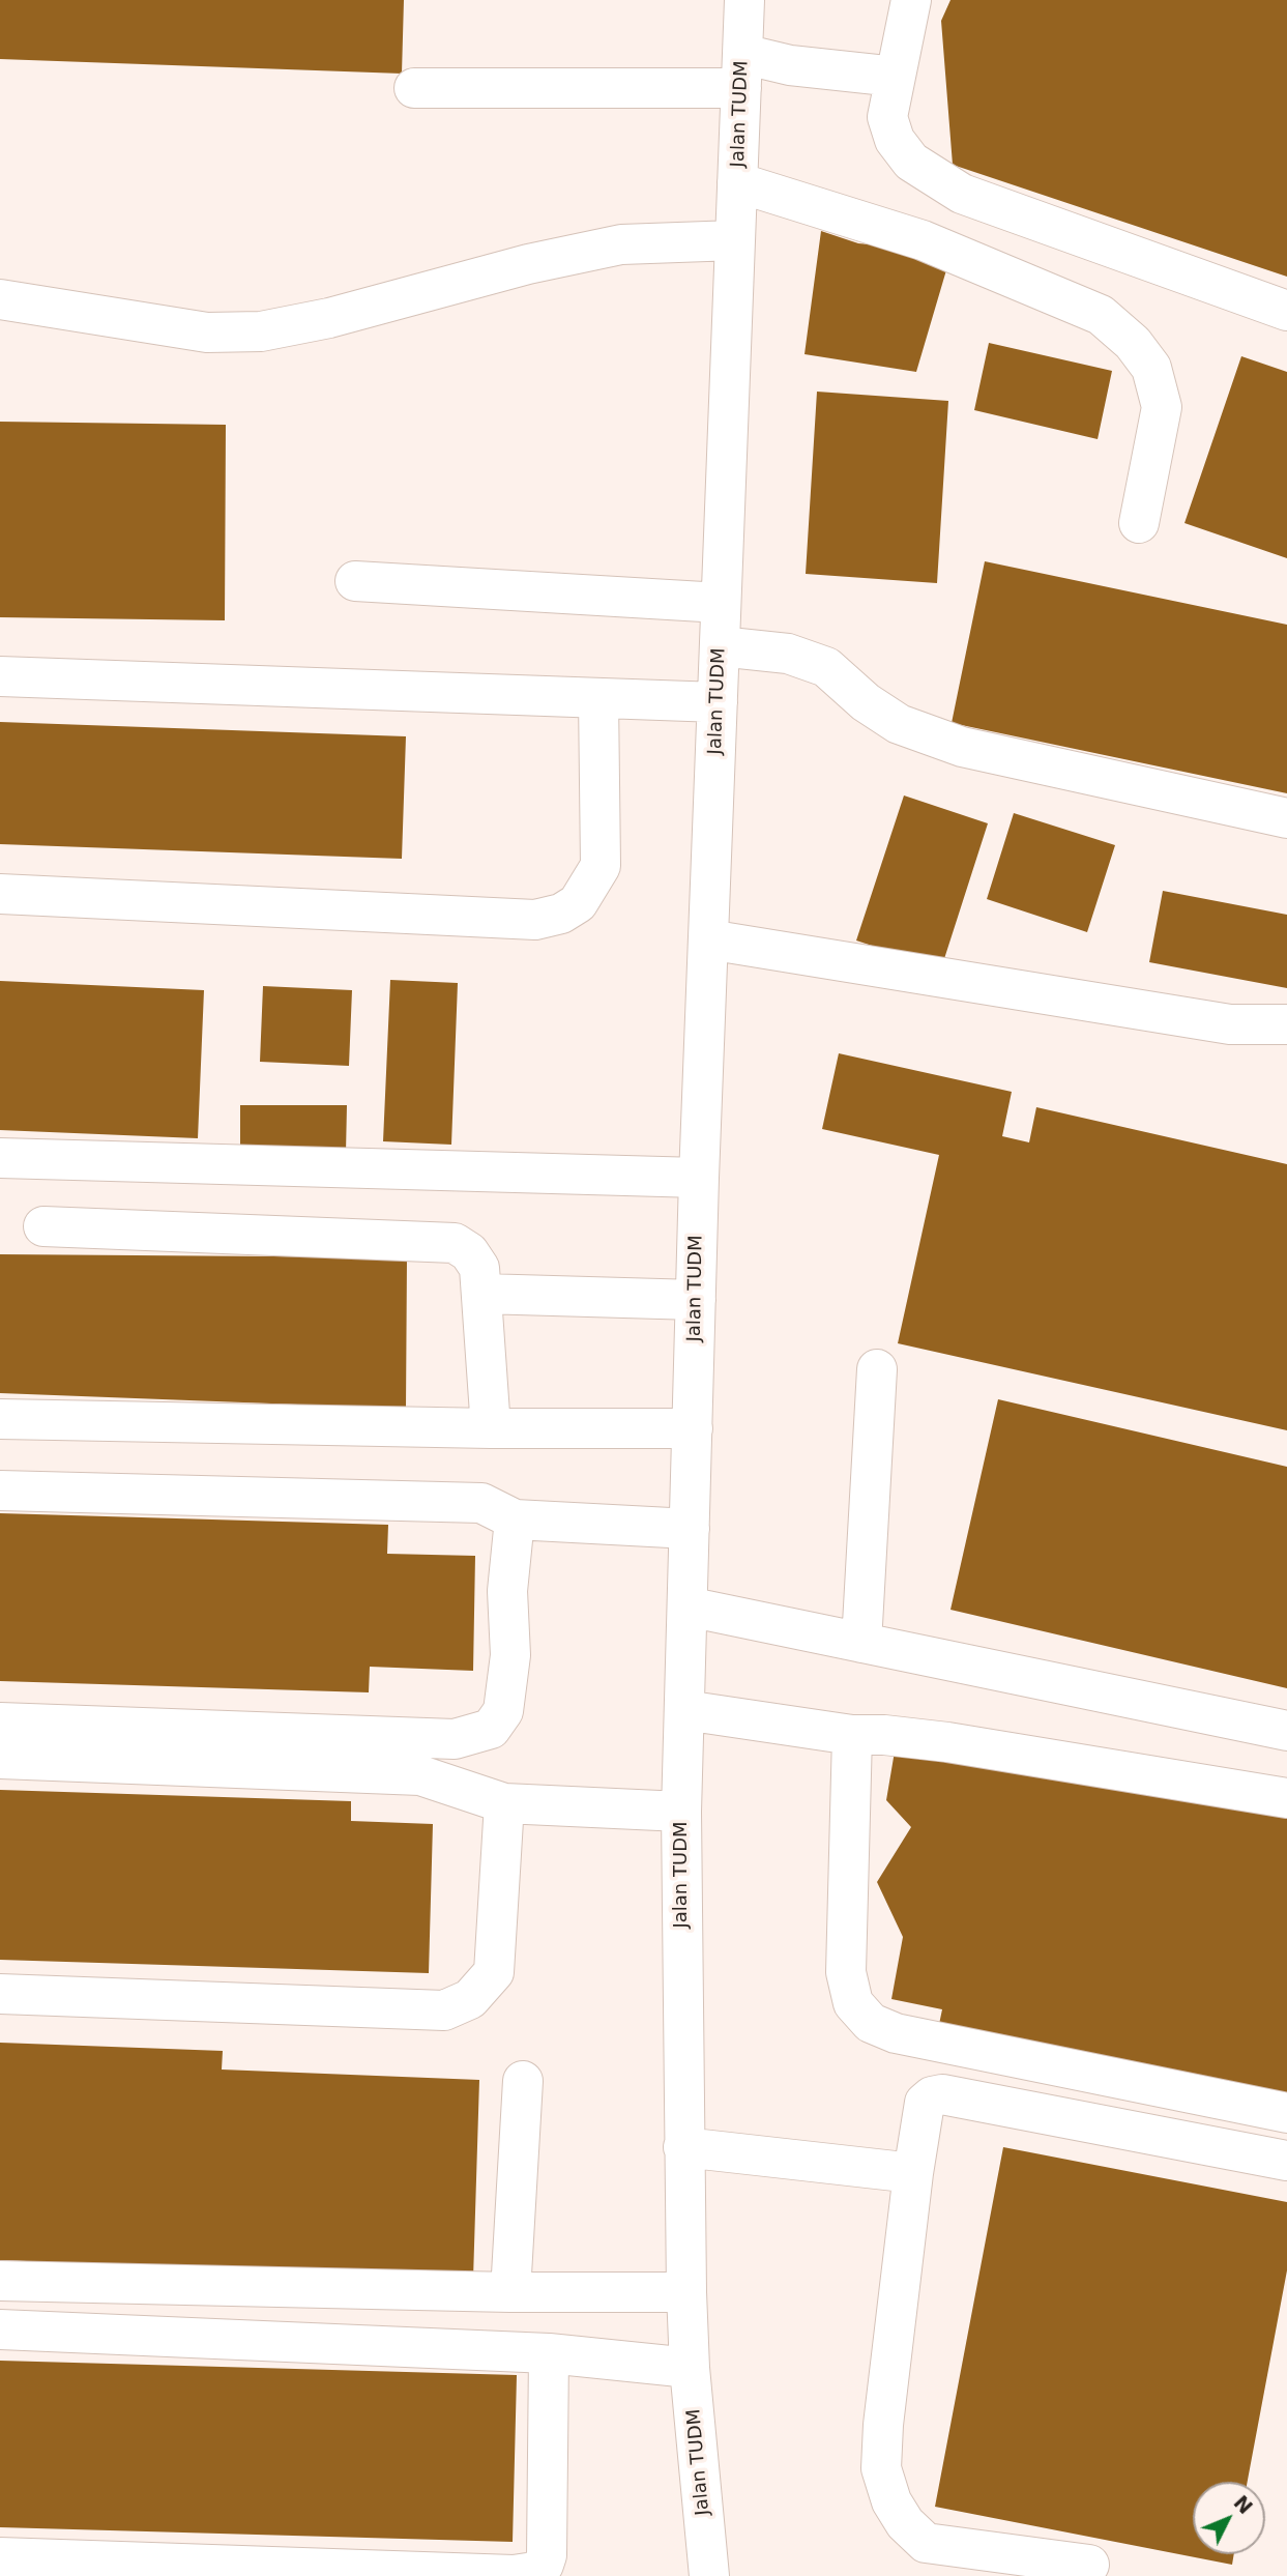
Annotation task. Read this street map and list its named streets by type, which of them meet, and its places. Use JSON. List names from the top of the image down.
{
  "streets": {
    "street": ["Jalan TUDM"]
  },
  "north": "top right"
}
